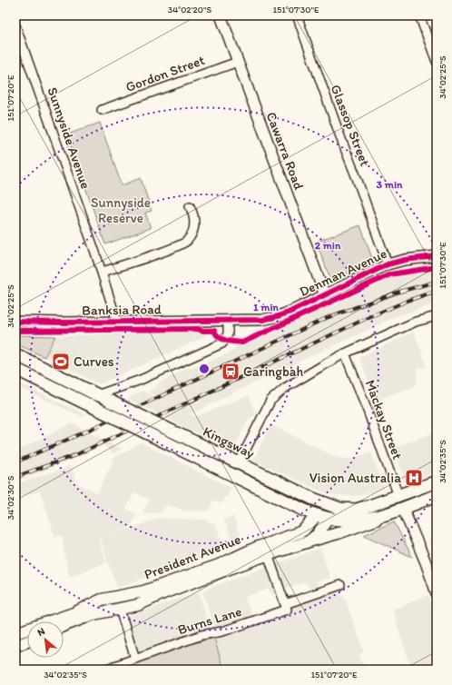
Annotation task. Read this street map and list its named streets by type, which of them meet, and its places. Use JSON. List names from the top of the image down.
{
  "streets": {
    "main road": ["Kingsway", "President Avenue"],
    "street": [
      "Gordon Street",
      "Glassop Street",
      "Sunnyside Avenue",
      "Cawarra Road",
      "Denman Avenue",
      "Banksia Road",
      "Mackay Street",
      "Burns Lane"
    ]
  },
  "crossings": [
    ["Gordon Street", "Cawarra Road"],
    ["Glassop Street", "Denman Avenue"],
    ["Sunnyside Avenue", "Banksia Road"],
    ["Cawarra Road", "Denman Avenue"],
    ["Denman Avenue", "Banksia Road"],
    ["Mackay Street", "Kingsway"],
    ["Kingsway", "President Avenue"]
  ],
  "parks": ["Sunnyside Reserve"],
  "places": {
    "sports": ["Curves"],
    "station": ["Caringbah"],
    "hospital": ["Vision Australia"]
  },
  "north": "top left",
  "coordinates": [
    "34°02'20\"S",
    "151°07'30\"E",
    "34°02'25\"S",
    "151°07'20\"E",
    "34°02'35\"S",
    "34°02'30\"S"
  ],
  "rings": ["3 min", "2 min", "1 min"]
}
